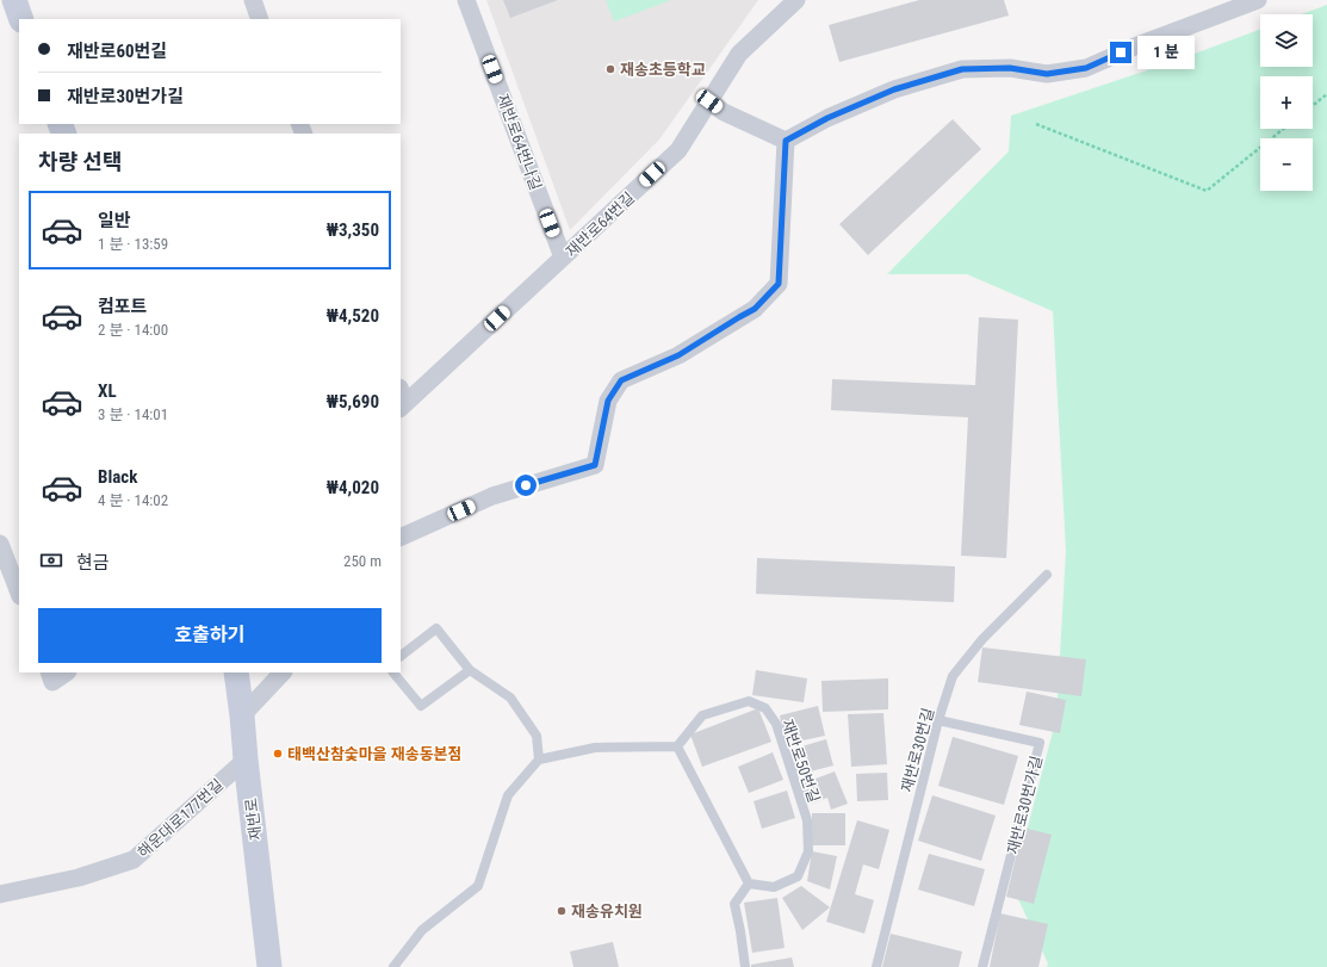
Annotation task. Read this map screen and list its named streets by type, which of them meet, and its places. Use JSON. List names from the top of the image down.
{
  "streets": {
    "main road": ["재반로"],
    "street": ["재반로64번나길", "재반로64번길", "해운대로177번길"],
    "lane": ["재반로30번길", "재반로50번길", "재반로30번가길"]
  },
  "crossings": [
    ["재반로64번나길", "재반로64번길"],
    ["재반로30번길", "재반로30번가길"],
    ["해운대로177번길", "재반로"]
  ],
  "places": ["재송초등학교", "태백산참숯마을 재송동본점", "재송유치원"],
  "page": {
    "map_buttons": ["+", "−"],
    "banner": ["재반로60번길", "재반로30번가길"],
    "bubble": "1 분",
    "heading": "차량 선택",
    "list": [
      {
        "name": "일반",
        "note": "1 분 · 13:59",
        "value": "₩3,350"
      },
      {
        "name": "컴포트",
        "note": "2 분 · 14:00",
        "value": "₩4,520"
      },
      {
        "name": "XL",
        "note": "3 분 · 14:01",
        "value": "₩5,690"
      },
      {
        "name": "Black",
        "note": "4 분 · 14:02",
        "value": "₩4,020"
      }
    ],
    "pay": ["현금", "250 m"],
    "buttons": "호출하기"
  }
}
